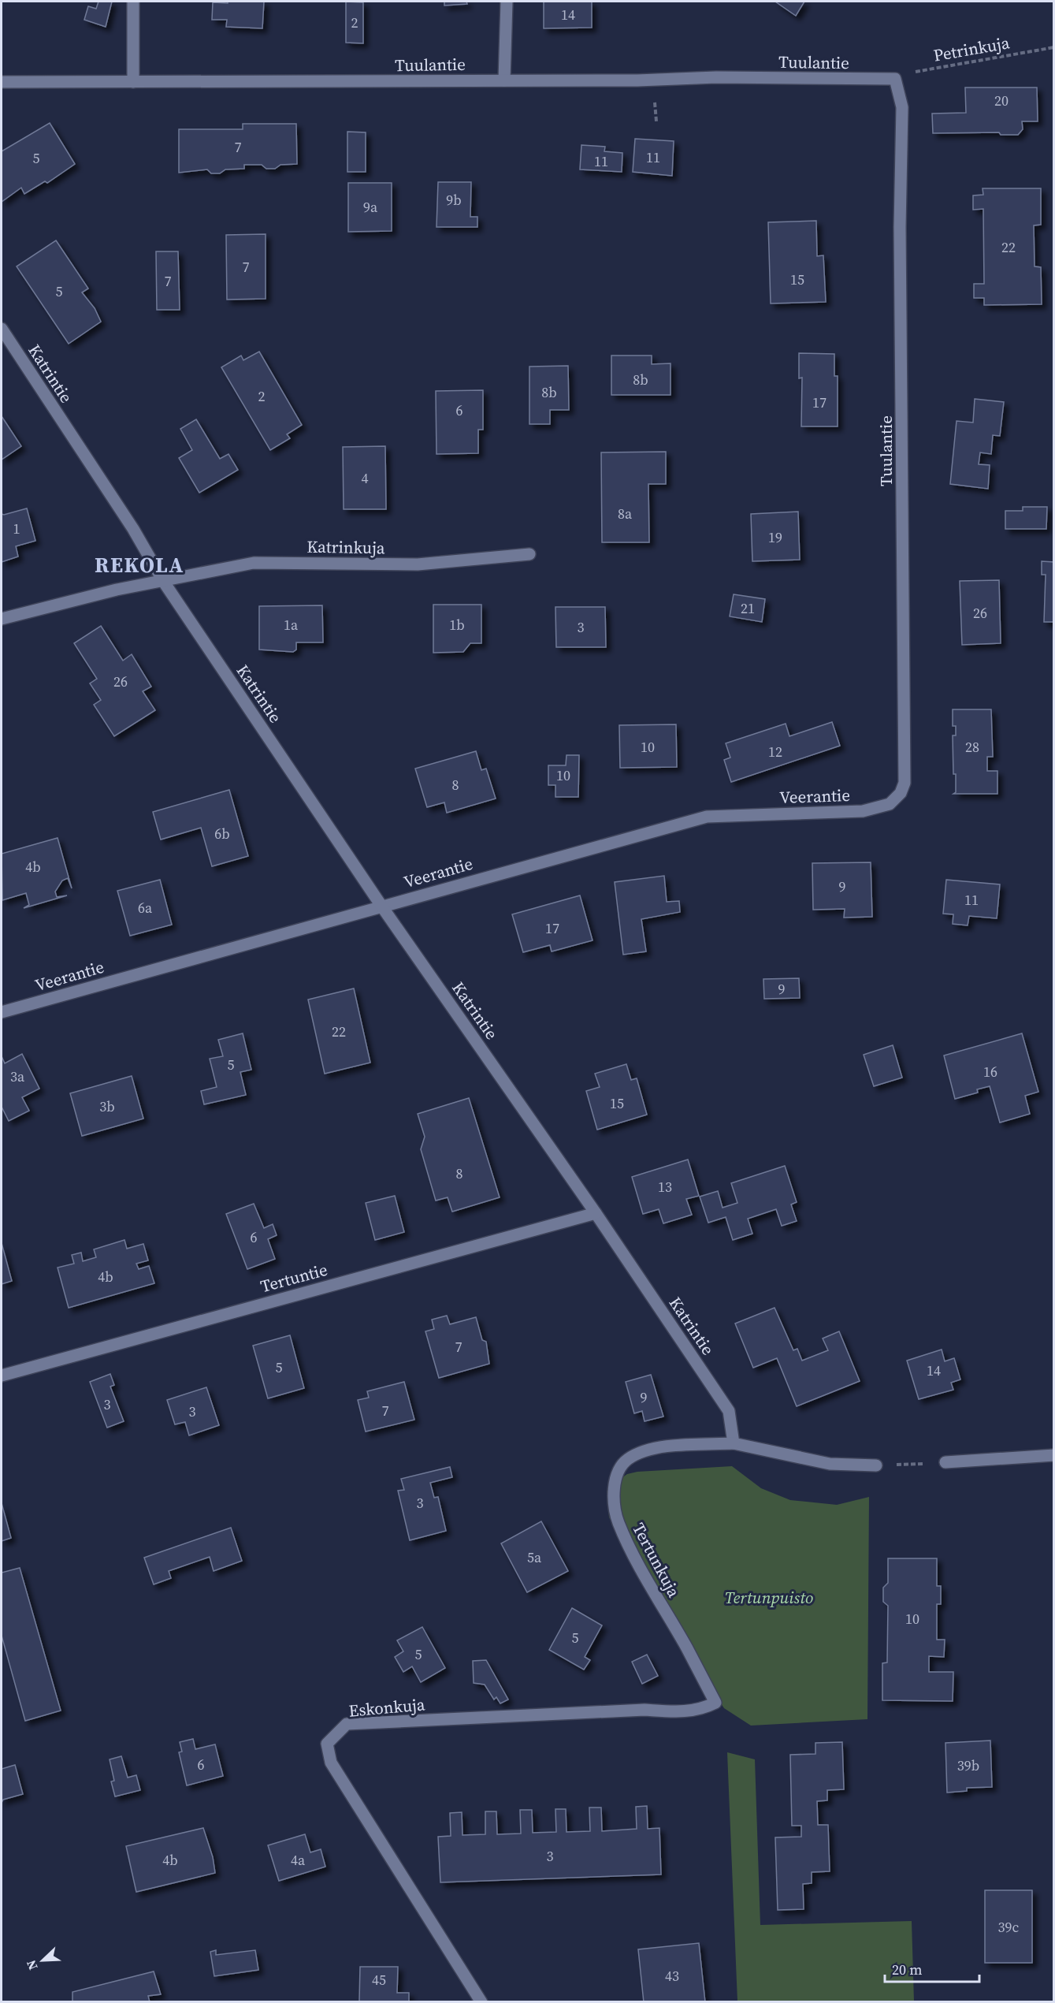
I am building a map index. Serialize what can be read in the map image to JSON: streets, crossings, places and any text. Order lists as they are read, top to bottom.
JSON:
{
  "streets": {
    "street": [
      "Tuulantie",
      "Katrintie",
      "Katrinkuja",
      "Veerantie",
      "Tertuntie",
      "Tertunkuja",
      "Eskonkuja"
    ],
    "path": ["Petrinkuja"]
  },
  "crossings": [
    ["Petrinkuja", "Tuulantie"],
    ["Tuulantie", "Veerantie"],
    ["Katrintie", "Katrinkuja"],
    ["Katrintie", "Veerantie"],
    ["Katrintie", "Tertuntie"],
    ["Katrintie", "Tertunkuja"],
    ["Tertunkuja", "Eskonkuja"]
  ],
  "districts": ["REKOLA"],
  "parks": ["Tertunpuisto"],
  "house_numbers": [
    "14",
    "2",
    "20",
    "7",
    "11",
    "5",
    "11",
    "9b",
    "9a",
    "22",
    "7",
    "15",
    "7",
    "5",
    "8b",
    "8b",
    "2",
    "17",
    "6",
    "4",
    "8a",
    "1",
    "19",
    "21",
    "26",
    "1a",
    "1b",
    "3",
    "26",
    "10",
    "28",
    "12",
    "10",
    "8",
    "6b",
    "4b",
    "9",
    "11",
    "6a",
    "17",
    "9",
    "22",
    "5",
    "16",
    "3a",
    "15",
    "3b",
    "8",
    "13",
    "6",
    "4b",
    "7",
    "5",
    "14",
    "9",
    "3",
    "7",
    "3",
    "3",
    "5a",
    "10",
    "5",
    "5",
    "6",
    "39b",
    "3",
    "4b",
    "4a",
    "39c",
    "43",
    "45"
  ],
  "scale_bar": "20 m",
  "north": "bottom left"
}
